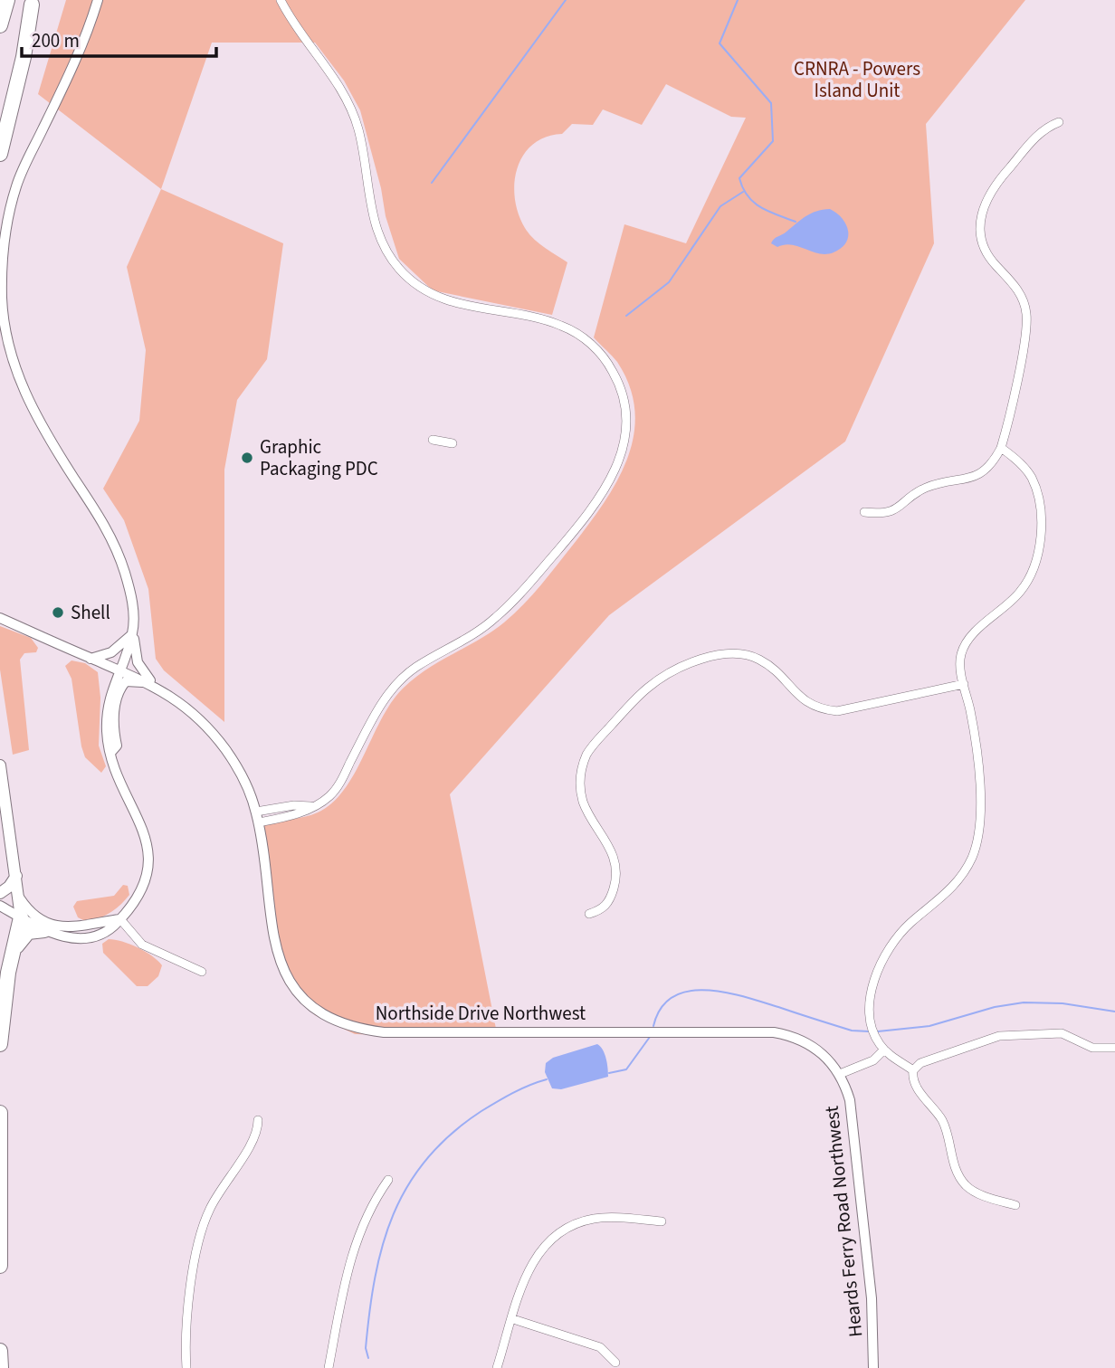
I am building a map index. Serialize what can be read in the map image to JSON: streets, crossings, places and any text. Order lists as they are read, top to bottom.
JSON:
{
  "streets": {
    "street": ["Northside Drive Northwest", "Heards Ferry Road Northwest"]
  },
  "crossings": [
    ["Northside Drive Northwest", "Heards Ferry Road Northwest"]
  ],
  "parks": ["CRNRA - Powers Island Unit"],
  "places": ["Graphic Packaging PDC", "Shell"],
  "scale_bar": "200 m"
}
